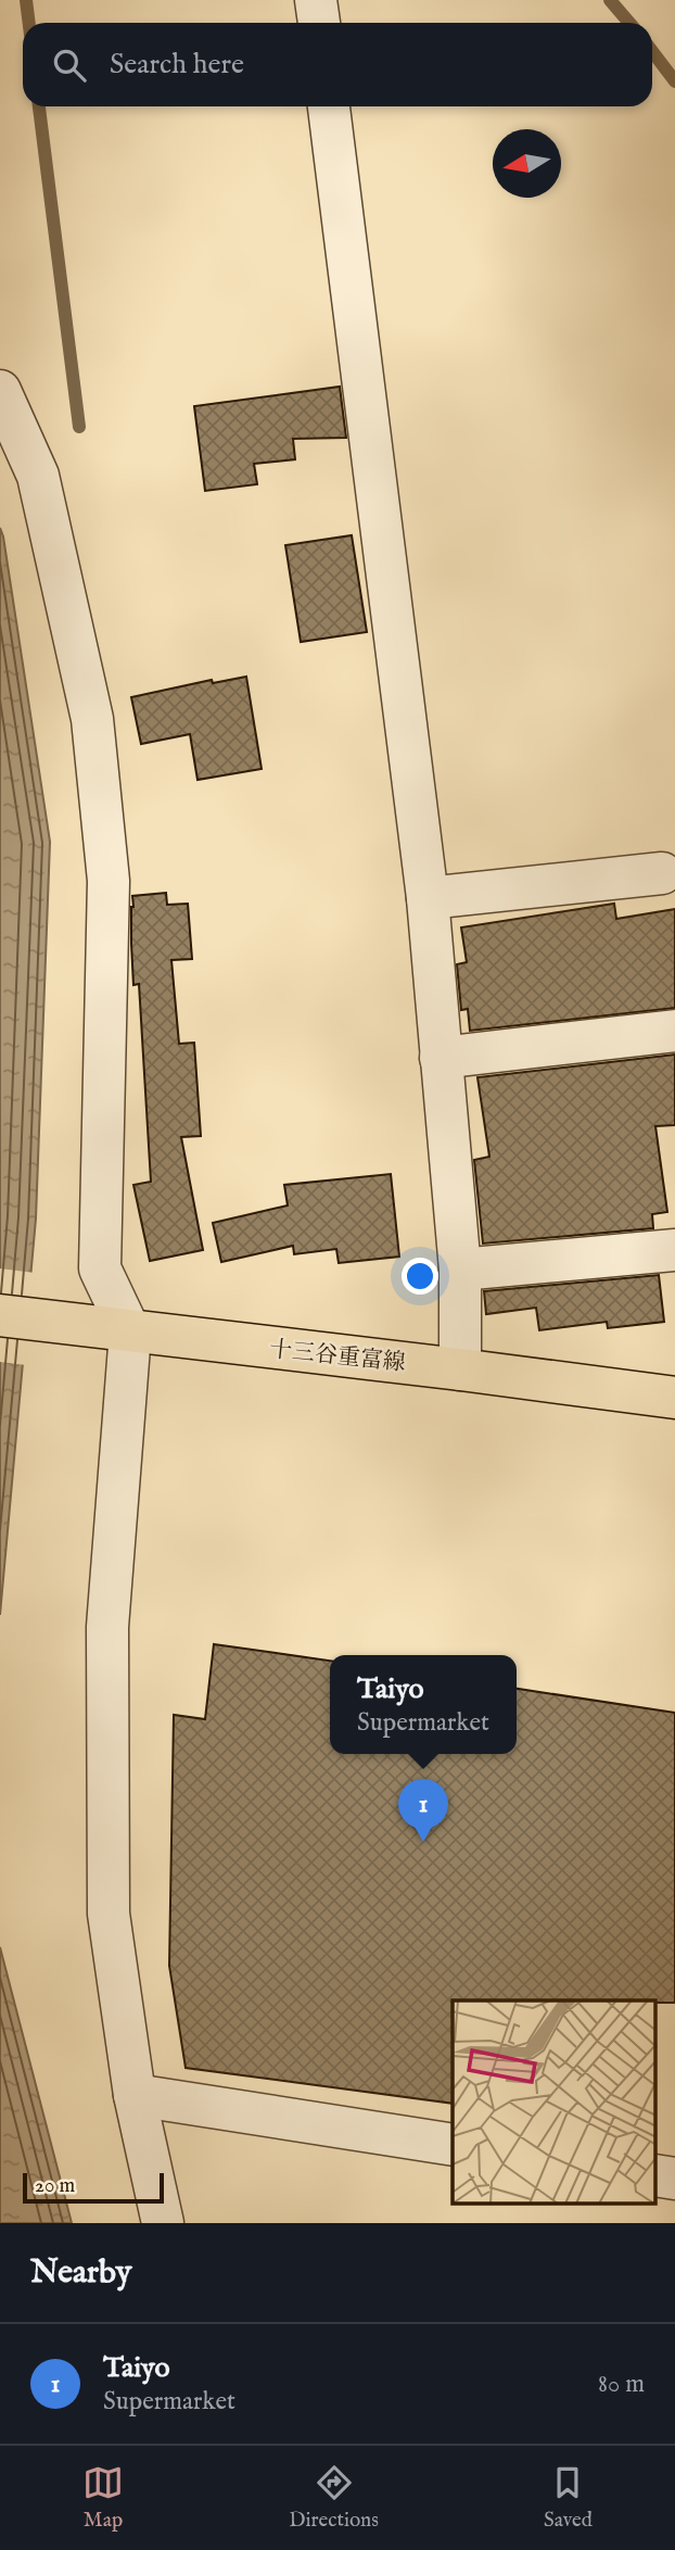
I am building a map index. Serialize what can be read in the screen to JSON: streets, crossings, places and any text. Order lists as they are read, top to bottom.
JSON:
{
  "streets": {
    "main road": ["十三谷重富線"]
  },
  "scale_bar": "20 m",
  "north": "left",
  "page": {
    "search": "Search here",
    "popup": ["Taiyo", "Supermarket"],
    "pins": "1",
    "scale": "20 m",
    "heading": "Nearby",
    "list": [
      {
        "mark": "1",
        "name": "Taiyo",
        "note": "Supermarket",
        "value": "80 m"
      }
    ],
    "nav": ["Map", "Directions", "Saved"]
  }
}
